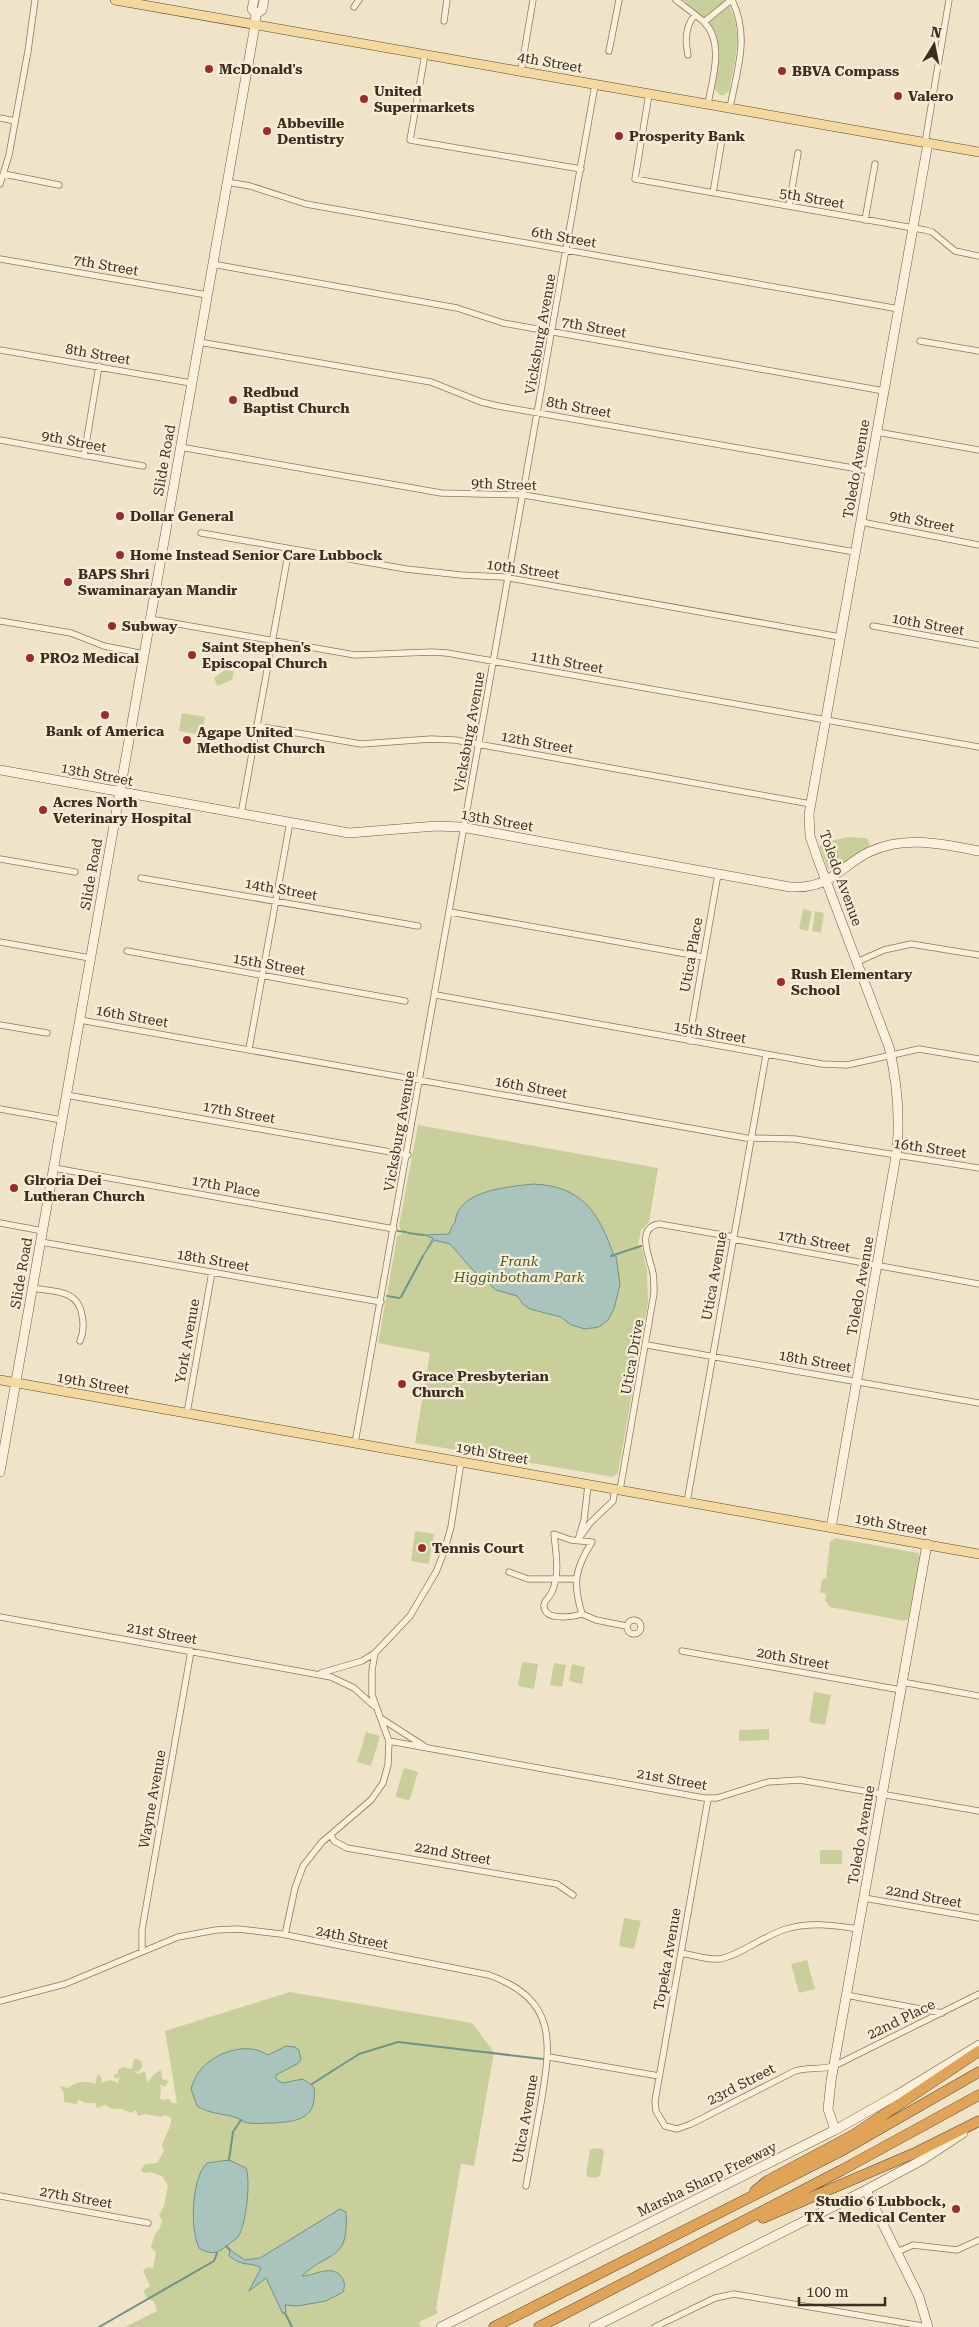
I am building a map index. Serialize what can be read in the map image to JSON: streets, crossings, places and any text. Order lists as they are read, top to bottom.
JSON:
{
  "streets": {
    "main road": ["4th Street", "19th Street"],
    "street": [
      "5th Street",
      "6th Street",
      "7th Street",
      "Vicksburg Avenue",
      "8th Street",
      "9th Street",
      "Slide Road",
      "Toledo Avenue",
      "10th Street",
      "11th Street",
      "12th Street",
      "13th Street",
      "14th Street",
      "Utica Place",
      "15th Street",
      "16th Street",
      "17th Street",
      "17th Place",
      "18th Street",
      "Utica Avenue",
      "York Avenue",
      "Utica Drive",
      "21st Street",
      "20th Street",
      "Wayne Avenue",
      "22nd Street",
      "24th Street",
      "Topeka Avenue",
      "22nd Place",
      "23rd Street",
      "Marsha Sharp Freeway",
      "27th Street"
    ]
  },
  "crossings": [
    ["4th Street", "5th Street"],
    ["4th Street", "Vicksburg Avenue"],
    ["4th Street", "Slide Road"],
    ["4th Street", "Toledo Avenue"],
    ["5th Street", "Toledo Avenue"],
    ["6th Street", "Vicksburg Avenue"],
    ["6th Street", "Slide Road"],
    ["6th Street", "Toledo Avenue"],
    ["7th Street", "Vicksburg Avenue"],
    ["7th Street", "Slide Road"],
    ["7th Street", "Toledo Avenue"],
    ["Vicksburg Avenue", "8th Street"],
    ["Vicksburg Avenue", "9th Street"],
    ["Vicksburg Avenue", "10th Street"],
    ["Vicksburg Avenue", "11th Street"],
    ["Vicksburg Avenue", "12th Street"],
    ["Vicksburg Avenue", "13th Street"],
    ["Vicksburg Avenue", "15th Street"],
    ["Vicksburg Avenue", "16th Street"],
    ["Vicksburg Avenue", "17th Street"],
    ["Vicksburg Avenue", "17th Place"],
    ["Vicksburg Avenue", "18th Street"],
    ["Vicksburg Avenue", "19th Street"],
    ["8th Street", "Slide Road"],
    ["8th Street", "Toledo Avenue"],
    ["9th Street", "Slide Road"],
    ["9th Street", "Toledo Avenue"],
    ["Slide Road", "11th Street"],
    ["Slide Road", "13th Street"],
    ["Slide Road", "16th Street"],
    ["Slide Road", "17th Street"],
    ["Slide Road", "17th Place"],
    ["Slide Road", "18th Street"],
    ["Slide Road", "19th Street"],
    ["Toledo Avenue", "10th Street"],
    ["Toledo Avenue", "11th Street"],
    ["Toledo Avenue", "12th Street"],
    ["Toledo Avenue", "13th Street"],
    ["Toledo Avenue", "15th Street"],
    ["Toledo Avenue", "16th Street"],
    ["Toledo Avenue", "17th Street"],
    ["Toledo Avenue", "18th Street"],
    ["Toledo Avenue", "19th Street"],
    ["Toledo Avenue", "21st Street"],
    ["Toledo Avenue", "20th Street"],
    ["Toledo Avenue", "22nd Street"],
    ["Toledo Avenue", "22nd Place"],
    ["Toledo Avenue", "23rd Street"],
    ["Toledo Avenue", "Marsha Sharp Freeway"],
    ["13th Street", "Utica Place"],
    ["Utica Place", "15th Street"],
    ["15th Street", "Utica Avenue"],
    ["16th Street", "Utica Avenue"],
    ["17th Street", "Utica Avenue"],
    ["17th Street", "Utica Drive"],
    ["18th Street", "Utica Avenue"],
    ["18th Street", "York Avenue"],
    ["18th Street", "Utica Drive"],
    ["Utica Avenue", "19th Street"],
    ["Utica Avenue", "24th Street"],
    ["York Avenue", "19th Street"],
    ["Utica Drive", "19th Street"],
    ["21st Street", "Wayne Avenue"],
    ["21st Street", "Topeka Avenue"],
    ["Wayne Avenue", "24th Street"],
    ["Topeka Avenue", "23rd Street"],
    ["22nd Place", "23rd Street"]
  ],
  "parks": ["Frank Higginbotham Park"],
  "places": [
    "McDonald's",
    "BBVA Compass",
    "Valero",
    "United Supermarkets",
    "Abbeville Dentistry",
    "Prosperity Bank",
    "Redbud Baptist Church",
    "Dollar General",
    "Home Instead Senior Care Lubbock",
    "BAPS Shri Swaminarayan Mandir",
    "Subway",
    "Saint Stephen's Episcopal Church",
    "PRO2 Medical",
    "Bank of America",
    "Agape United Methodist Church",
    "Acres North Veterinary Hospital",
    "Rush Elementary School",
    "Glroria Dei Lutheran Church",
    "Grace Presbyterian Church",
    "Tennis Court",
    "Studio 6 Lubbock, TX - Medical Center"
  ],
  "scale_bar": "100 m",
  "north": "top"
}
